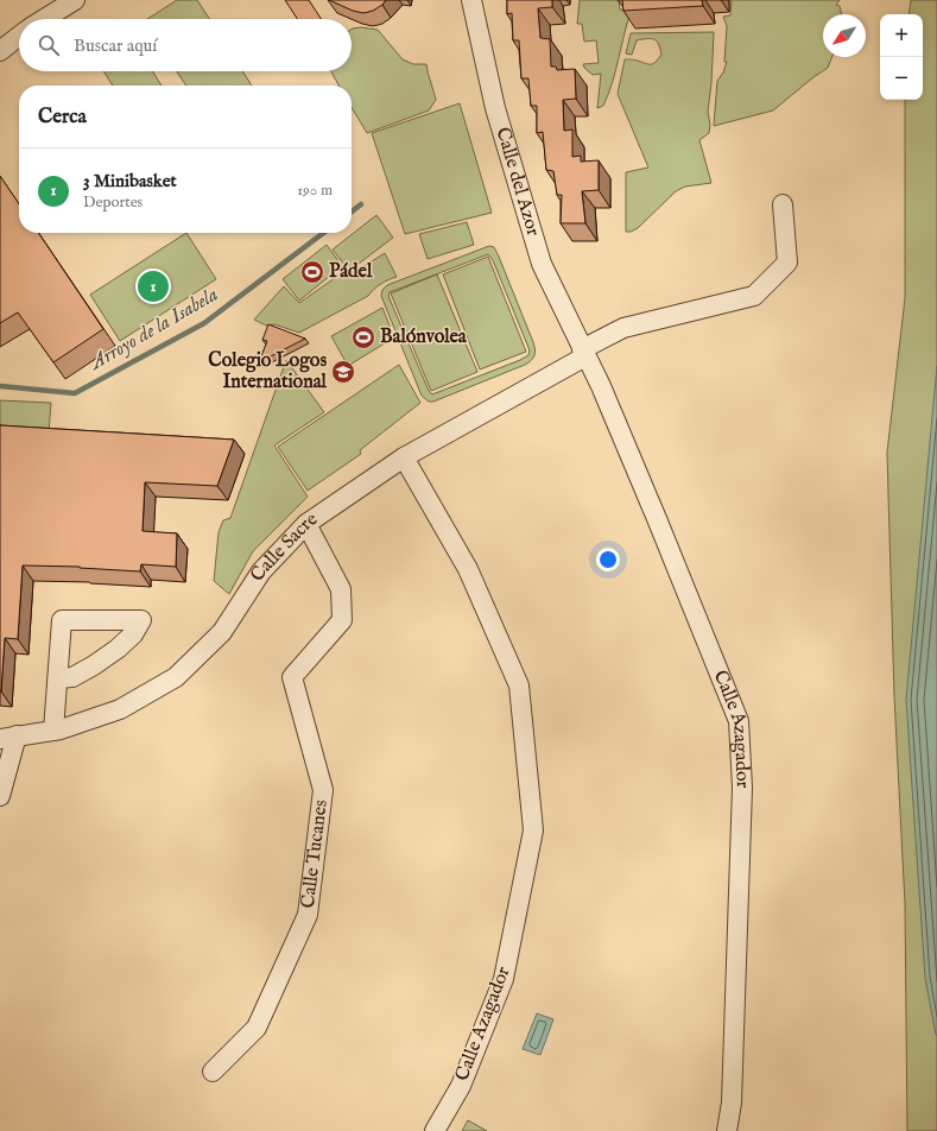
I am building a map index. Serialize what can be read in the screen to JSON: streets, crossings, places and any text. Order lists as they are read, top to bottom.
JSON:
{
  "streets": {
    "street": [
      "Calle del Azor",
      "Calle Sacre",
      "Calle Azagador",
      "Calle Tucanes"
    ]
  },
  "crossings": [
    ["Calle del Azor", "Calle Sacre"],
    ["Calle del Azor", "Calle Azagador"],
    ["Calle Sacre", "Calle Azagador"],
    ["Calle Sacre", "Calle Tucanes"]
  ],
  "water": ["Arroyo de la Isabela"],
  "places": {
    "sports": ["Pádel", "Balónvolea"],
    "school or university": ["Colegio Logos International"]
  },
  "north": "bottom left",
  "page": {
    "map_buttons": ["+", "−"],
    "search": "Buscar aquí",
    "heading": "Cerca",
    "list": [
      {
        "mark": "1",
        "name": "3 Minibasket",
        "note": "Deportes",
        "value": "190 m"
      }
    ],
    "pins": "1"
  }
}
